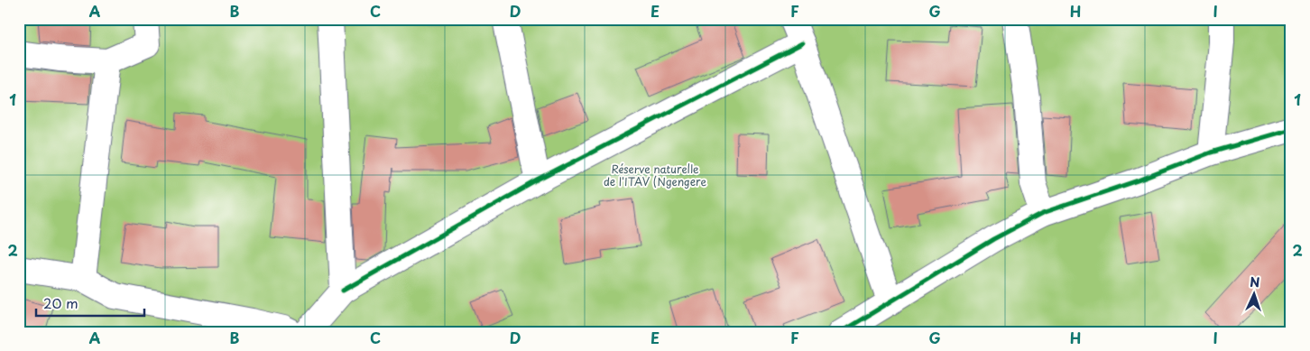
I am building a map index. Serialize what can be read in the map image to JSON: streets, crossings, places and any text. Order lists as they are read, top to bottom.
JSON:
{
  "parks": ["Réserve naturelle de l'ITAV (Ngengere"],
  "scale_bar": "20 m",
  "north": "top",
  "grid": {
    "columns": [
      "A",
      "B",
      "C",
      "D",
      "E",
      "F",
      "G",
      "H",
      "I"
    ],
    "rows": ["1", "2"]
  }
}
